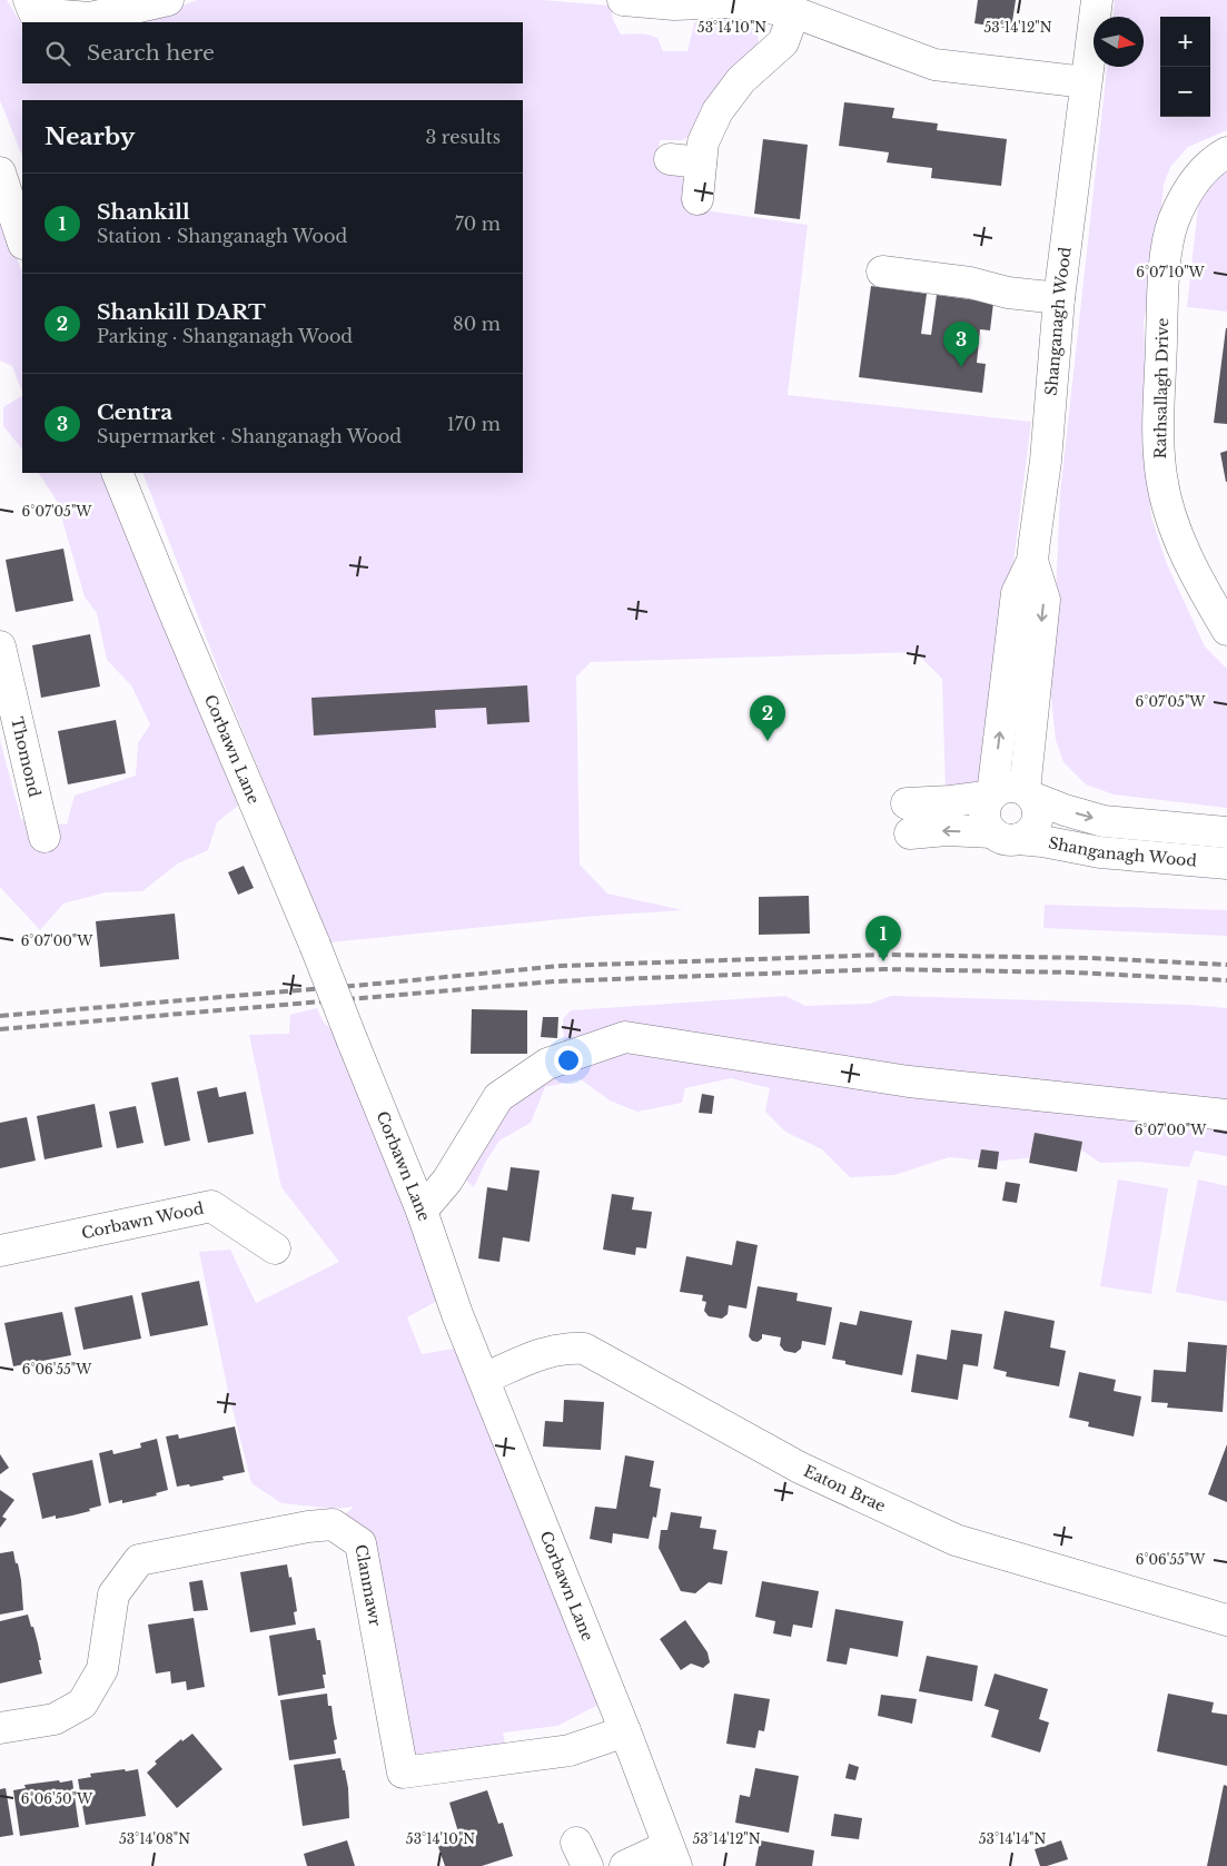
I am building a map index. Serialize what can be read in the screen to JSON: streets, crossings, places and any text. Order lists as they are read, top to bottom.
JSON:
{
  "streets": {
    "street": [
      "Shanganagh Wood",
      "Rathsallagh Drive",
      "Corbawn Lane",
      "Thomond",
      "Corbawn Wood",
      "Eaton Brae",
      "Clanmawr"
    ]
  },
  "crossings": [
    ["Corbawn Lane", "Eaton Brae"],
    ["Corbawn Lane", "Clanmawr"]
  ],
  "north": "right",
  "page": {
    "map_buttons": ["+", "−"],
    "search": "Search here",
    "heading": ["Nearby", "3 results"],
    "list": [
      {
        "mark": "1",
        "name": "Shankill",
        "note": "Station · Shanganagh Wood",
        "value": "70 m"
      },
      {
        "mark": "2",
        "name": "Shankill DART",
        "note": "Parking · Shanganagh Wood",
        "value": "80 m"
      },
      {
        "mark": "3",
        "name": "Centra",
        "note": "Supermarket · Shanganagh Wood",
        "value": "170 m"
      }
    ],
    "pins": ["3", "2", "1"]
  },
  "coordinates": [
    "53°14'10\"N",
    "53°14'12\"N",
    "6°07'10\"W",
    "6°07'05\"W",
    "6°07'00\"W",
    "6°06'55\"W",
    "6°06'50\"W",
    "53°14'08\"N",
    "53°14'14\"N"
  ]
}
